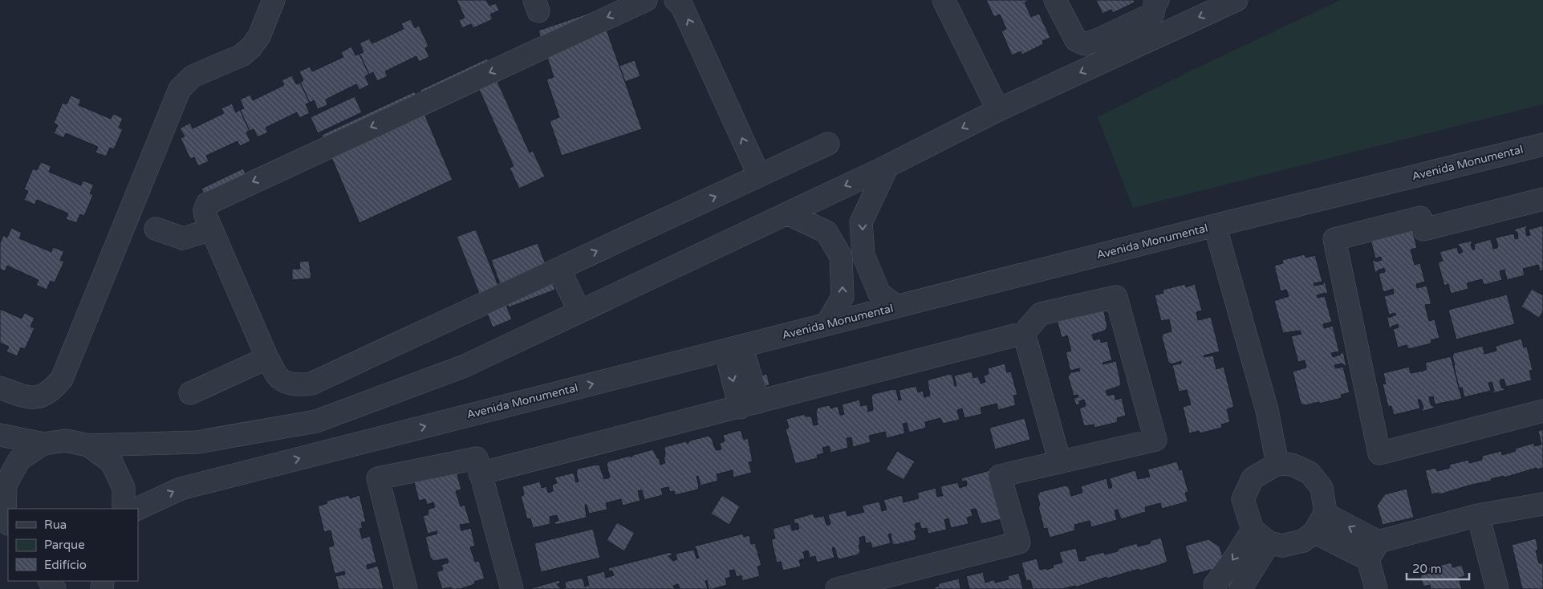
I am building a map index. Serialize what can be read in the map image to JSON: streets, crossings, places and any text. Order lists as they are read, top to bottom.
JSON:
{
  "streets": {
    "street": ["Avenida Monumental"]
  },
  "legend": ["Rua", "Parque", "Edifício"],
  "scale_bar": "20 m"
}
